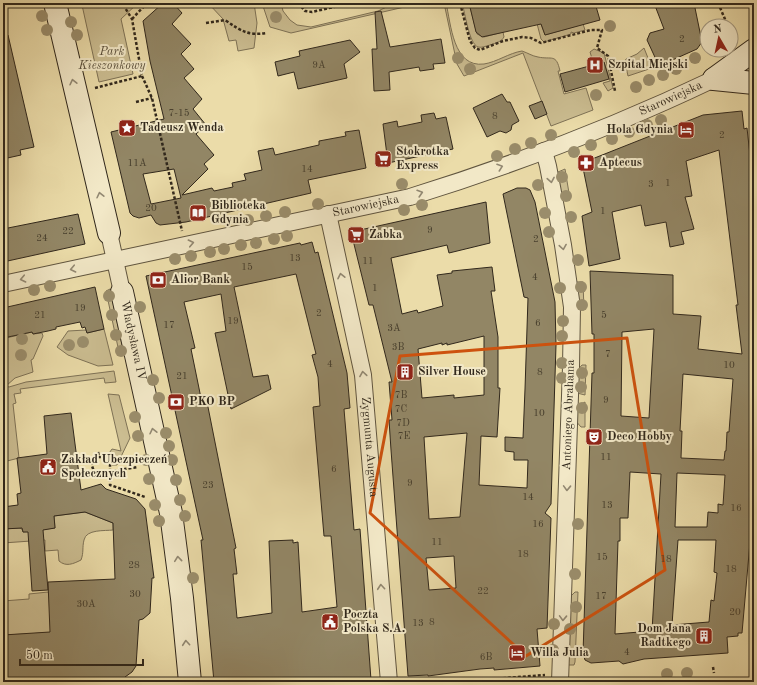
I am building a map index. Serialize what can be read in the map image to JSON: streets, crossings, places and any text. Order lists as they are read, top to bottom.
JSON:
{
  "streets": {
    "street": [
      "Starowiejska",
      "Władysława IV",
      "Antoniego Abrahama",
      "Zygmunta Augusta"
    ]
  },
  "crossings": [
    ["Starowiejska", "Władysława IV"],
    ["Starowiejska", "Antoniego Abrahama"],
    ["Starowiejska", "Zygmunta Augusta"]
  ],
  "one_way": ["Władysława IV", "Antoniego Abrahama", "Zygmunta Augusta"],
  "parks": ["Park Kieszonkowy"],
  "places": {
    "hospital": ["Szpital Miejski"],
    "place": ["Tadeusz Wenda"],
    "hotel": ["Hola Gdynia", "Willa Julia"],
    "supermarket": ["Stokrotka Express", "Żabka"],
    "pharmacy": ["Aptecus"],
    "library": ["Biblioteka Gdynia"],
    "bank": ["Alior Bank", "PKO BP"],
    "building": ["Silver House", "Dom Jana Radtkego"],
    "theatre": ["Deco Hobby"],
    "public building": ["Zakład Ubezpieczeń Społecznych", "Poczta Polska S.A."]
  },
  "house_numbers": [
    "2",
    "9A",
    "7-15",
    "8",
    "2",
    "11A",
    "14",
    "1",
    "3",
    "20",
    "1",
    "9",
    "22",
    "24",
    "2",
    "13",
    "11",
    "15",
    "4",
    "1",
    "19",
    "2",
    "21",
    "5",
    "19",
    "6",
    "17",
    "3A",
    "3B",
    "7",
    "4",
    "10",
    "8",
    "21",
    "7B",
    "9",
    "7C",
    "10",
    "7D",
    "7E",
    "11",
    "6",
    "9",
    "23",
    "14",
    "13",
    "16",
    "16",
    "11",
    "18",
    "15",
    "18",
    "28",
    "18",
    "22",
    "30",
    "17",
    "30A",
    "20",
    "8",
    "13",
    "4",
    "6B"
  ],
  "scale_bar": "50 m",
  "north": "top"
}
